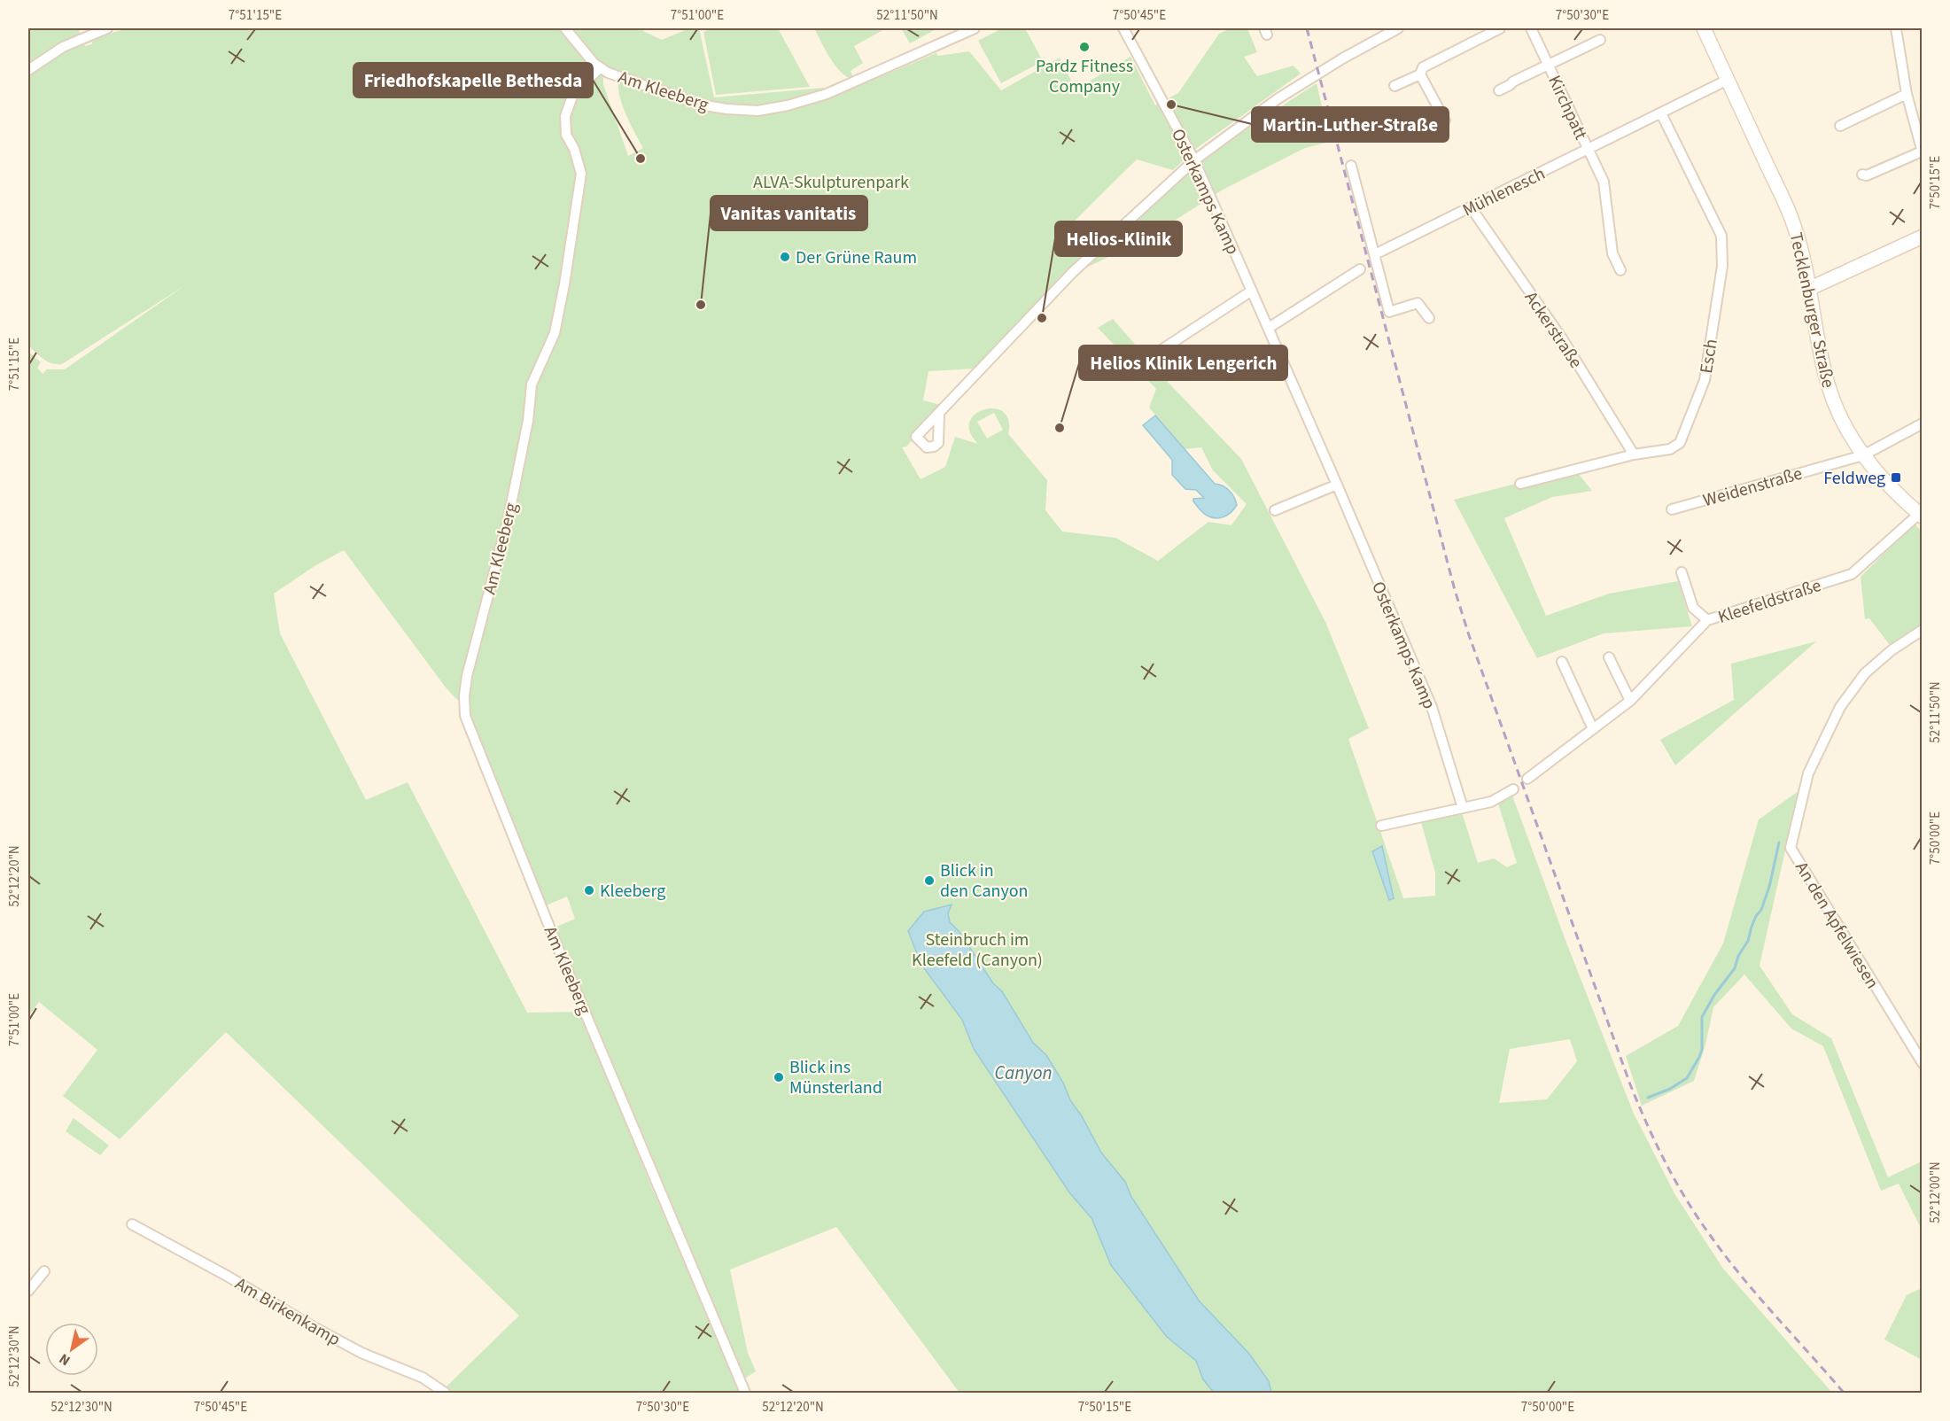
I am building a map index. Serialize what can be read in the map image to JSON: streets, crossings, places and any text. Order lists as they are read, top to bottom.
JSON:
{
  "streets": {
    "street": [
      "Am Kleeberg",
      "Kirchpatt",
      "Osterkamps Kamp",
      "Mühlenesch",
      "Tecklenburger Straße",
      "Ackerstraße",
      "Esch",
      "Weidenstraße",
      "Kleefeldstraße",
      "An den Apfelwiesen",
      "Am Birkenkamp"
    ]
  },
  "crossings": [
    ["Kirchpatt", "Mühlenesch"],
    ["Mühlenesch", "Tecklenburger Straße"],
    ["Mühlenesch", "Ackerstraße"],
    ["Mühlenesch", "Esch"],
    ["Tecklenburger Straße", "Weidenstraße"],
    ["Tecklenburger Straße", "Kleefeldstraße"],
    ["Ackerstraße", "Esch"]
  ],
  "water": ["Canyon"],
  "parks": ["ALVA-Skulpturenpark", "Steinbruch im Kleefeld (Canyon)"],
  "places": {
    "other": [
      "Pardz Fitness Company",
      "Martin-Luther-Straße",
      "Friedhofskapelle Bethesda",
      "Der Grüne Raum",
      "Vanitas vanitatis",
      "Helios-Klinik",
      "Helios Klinik Lengerich",
      "Blick in den Canyon",
      "Kleeberg",
      "Blick ins Münsterland"
    ],
    "transit": ["Feldweg"]
  },
  "north": "bottom left",
  "coordinates": [
    "7°51'15\"E",
    "7°51'00\"E",
    "52°11'50\"N",
    "7°50'45\"E",
    "7°50'30\"E",
    "7°50'15\"E",
    "7°50'00\"E",
    "52°12'20\"N",
    "52°12'00\"N",
    "52°12'30\"N"
  ]
}
